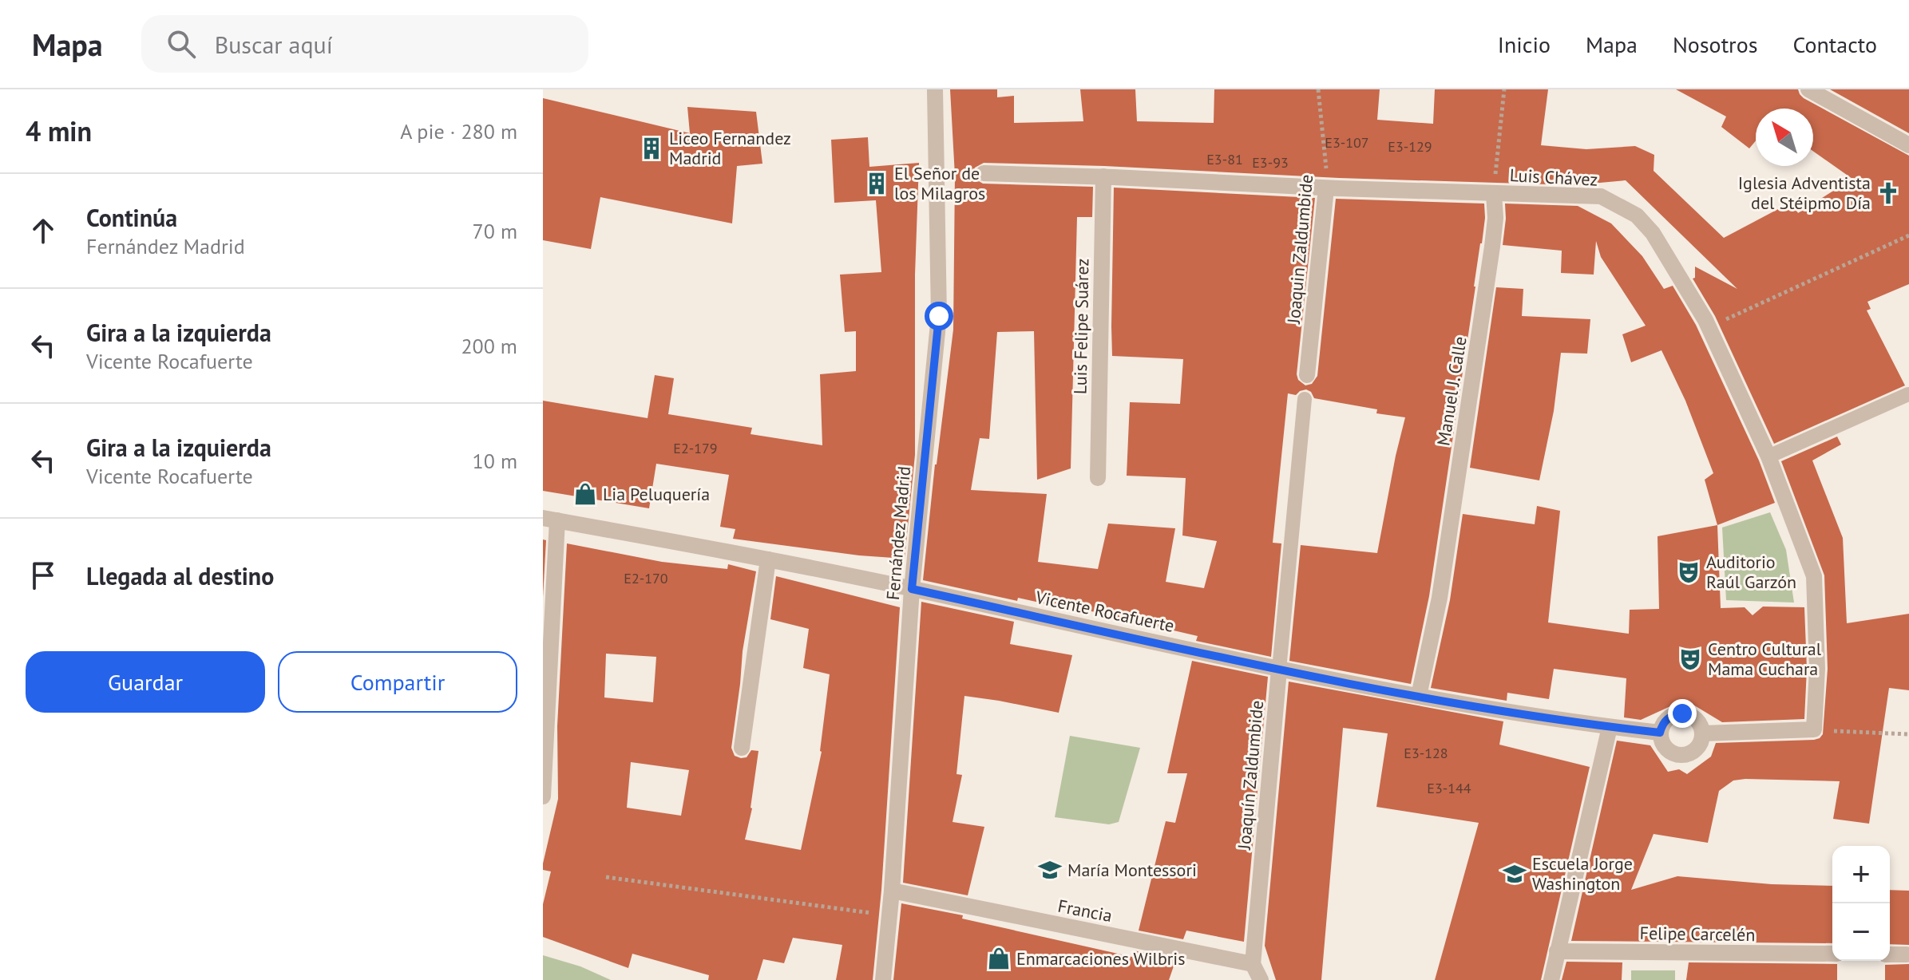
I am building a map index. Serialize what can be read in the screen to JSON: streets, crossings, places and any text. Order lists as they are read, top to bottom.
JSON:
{
  "streets": {
    "street": [
      "Luis Chávez",
      "Joaquin Zaldumbide",
      "Luis Felipe Suárez",
      "Manuel J. Calle",
      "Fernández Madrid",
      "Vicente Rocafuerte",
      "Joaquín Zaldumbide",
      "Francia",
      "Felipe Carcelén"
    ]
  },
  "crossings": [
    ["Luis Chávez", "Joaquin Zaldumbide"],
    ["Luis Chávez", "Luis Felipe Suárez"],
    ["Luis Chávez", "Manuel J. Calle"],
    ["Manuel J. Calle", "Vicente Rocafuerte"],
    ["Fernández Madrid", "Vicente Rocafuerte"],
    ["Fernández Madrid", "Francia"],
    ["Vicente Rocafuerte", "Joaquín Zaldumbide"],
    ["Joaquín Zaldumbide", "Francia"]
  ],
  "places": {
    "building": ["Liceo Fernandez Madrid", "El Señor de los Milagros"],
    "church": ["Iglesia Adventista del Stéipmo Día"],
    "shop": ["Lia Peluquería", "Enmarcaciones Wilbris"],
    "theatre": ["Auditorio Raúl Garzón", "Centro Cultural Mama Cuchara"],
    "school or university": ["María Montessori", "Escuela Jorge Washington"]
  },
  "house_numbers": [
    "E3-107",
    "E3-129",
    "E3-81",
    "E3-93",
    "E2-179",
    "E2-170",
    "E3-128",
    "E3-144"
  ],
  "north": "top left",
  "page": {
    "header": "Mapa",
    "search": "Buscar aquí",
    "nav": [
      "Inicio",
      "Mapa",
      "Nosotros",
      "Contacto"
    ],
    "heading": ["4 min", "A pie · 280 m"],
    "list": [
      ["Continúa", "Fernández Madrid", "70 m"],
      ["Gira a la izquierda", "Vicente Rocafuerte", "200 m"],
      ["Gira a la izquierda", "Vicente Rocafuerte", "10 m"],
      "Llegada al destino"
    ],
    "buttons": ["Guardar", "Compartir"],
    "map_buttons": ["+", "−"]
  }
}
